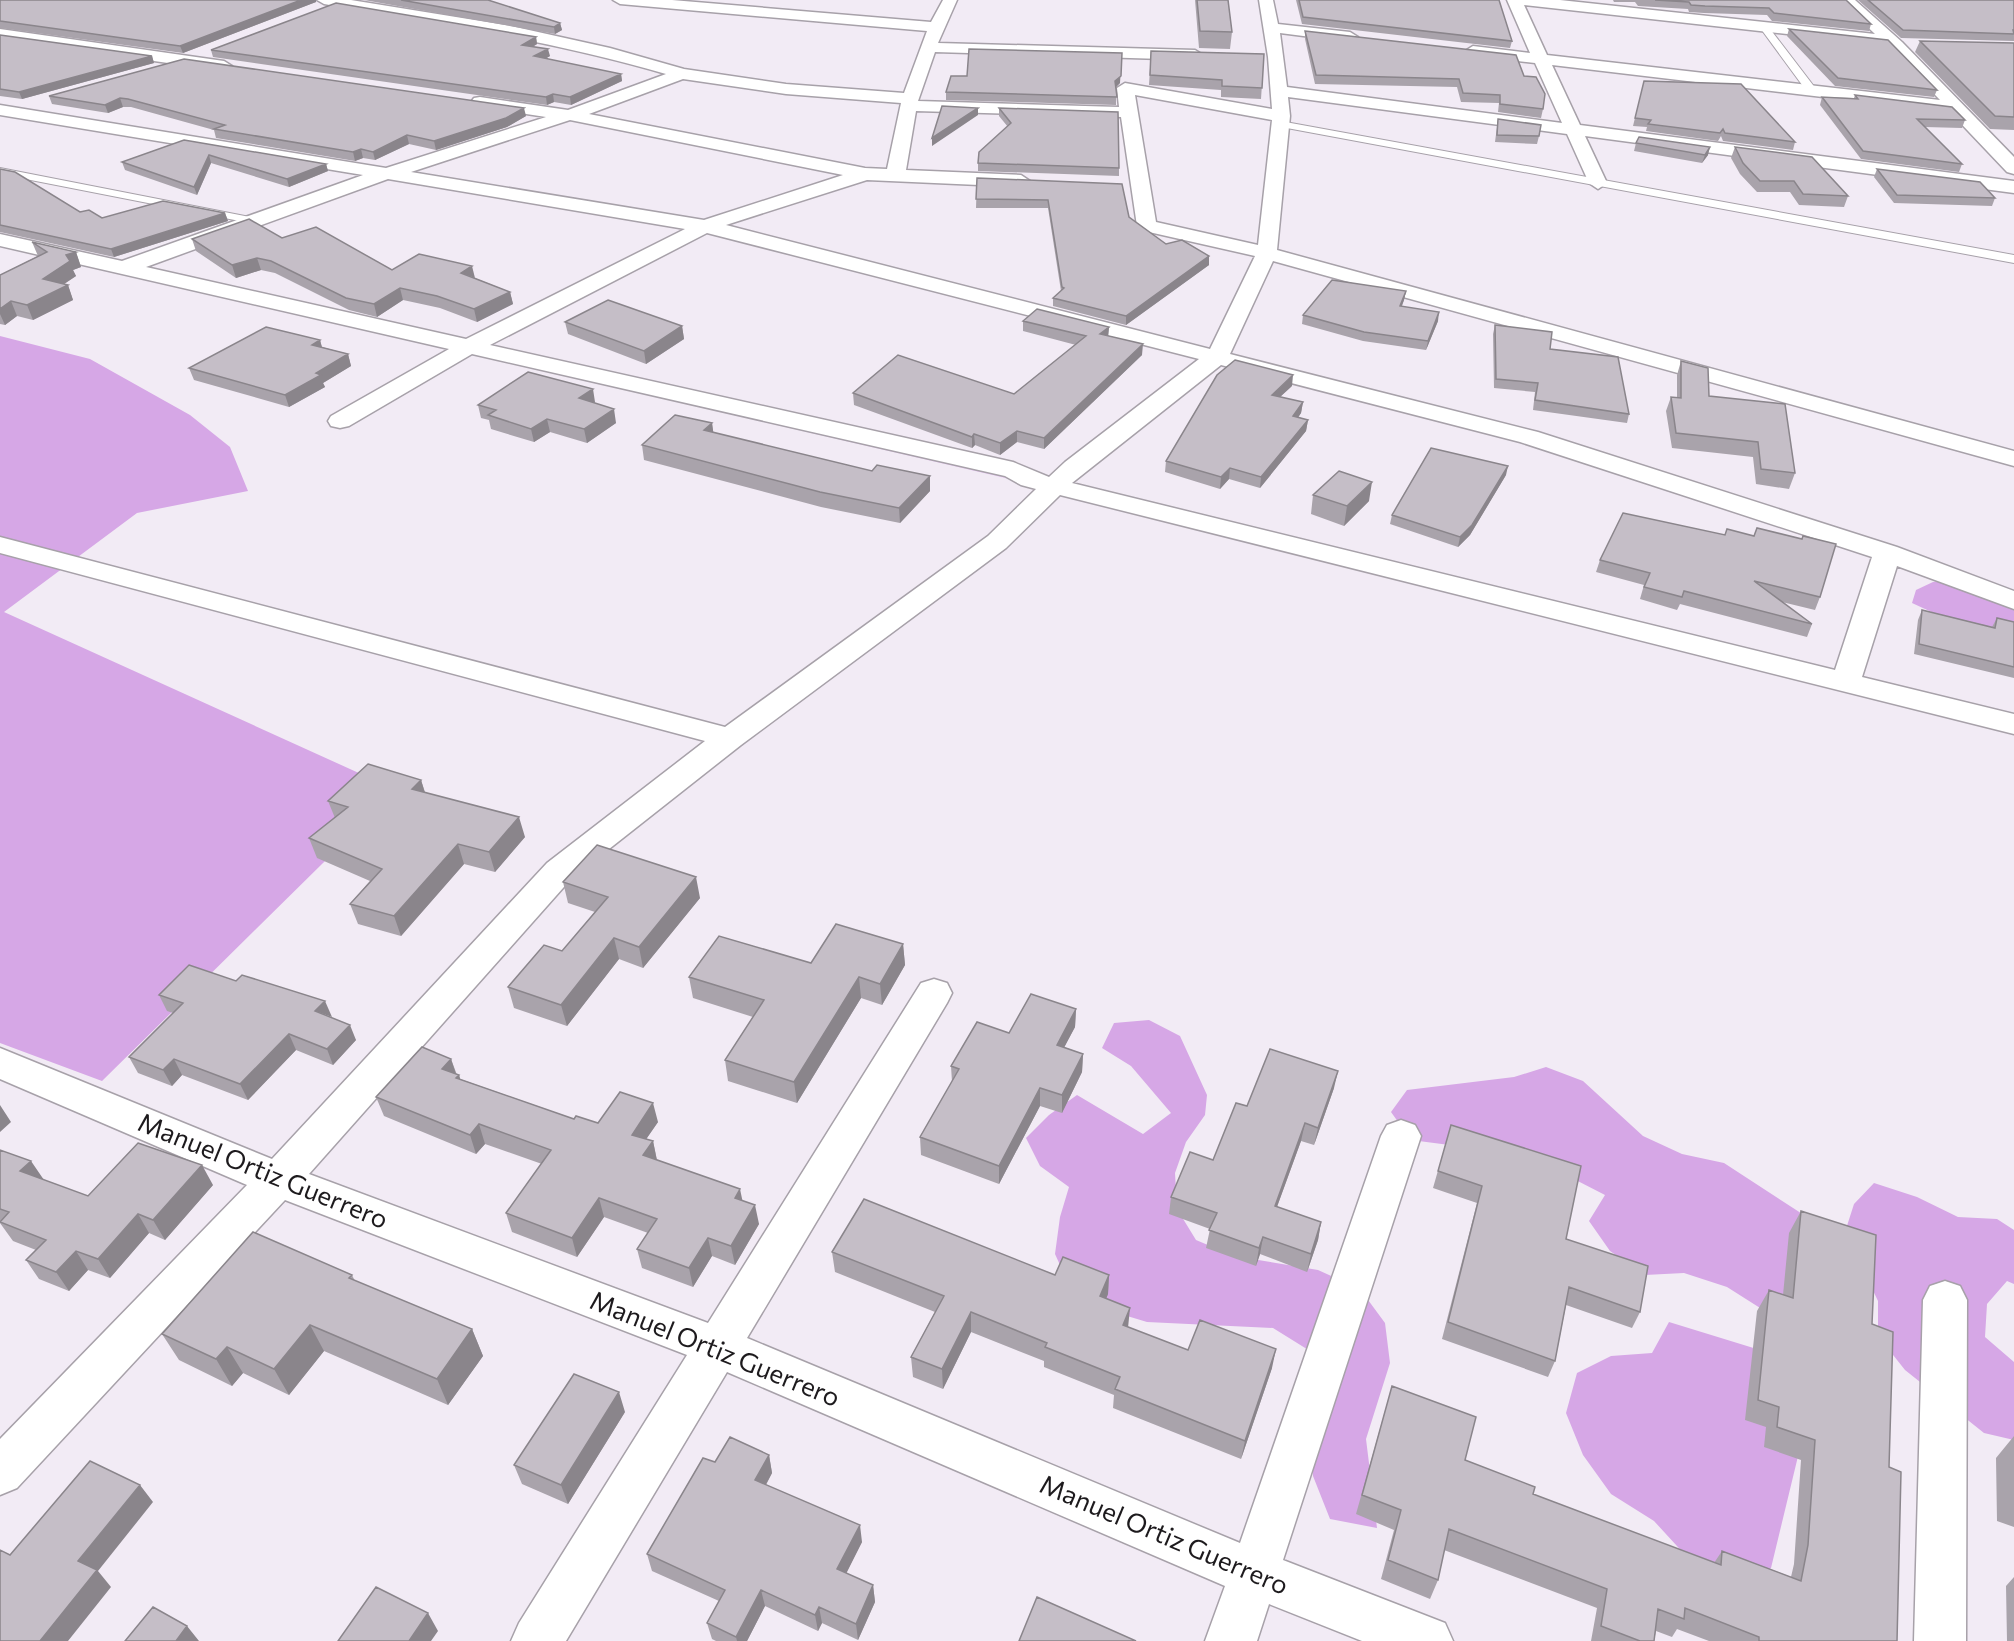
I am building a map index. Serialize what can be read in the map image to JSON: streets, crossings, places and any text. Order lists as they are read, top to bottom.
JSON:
{
  "streets": {
    "street": ["Manuel Ortiz Guerrero"]
  }
}
